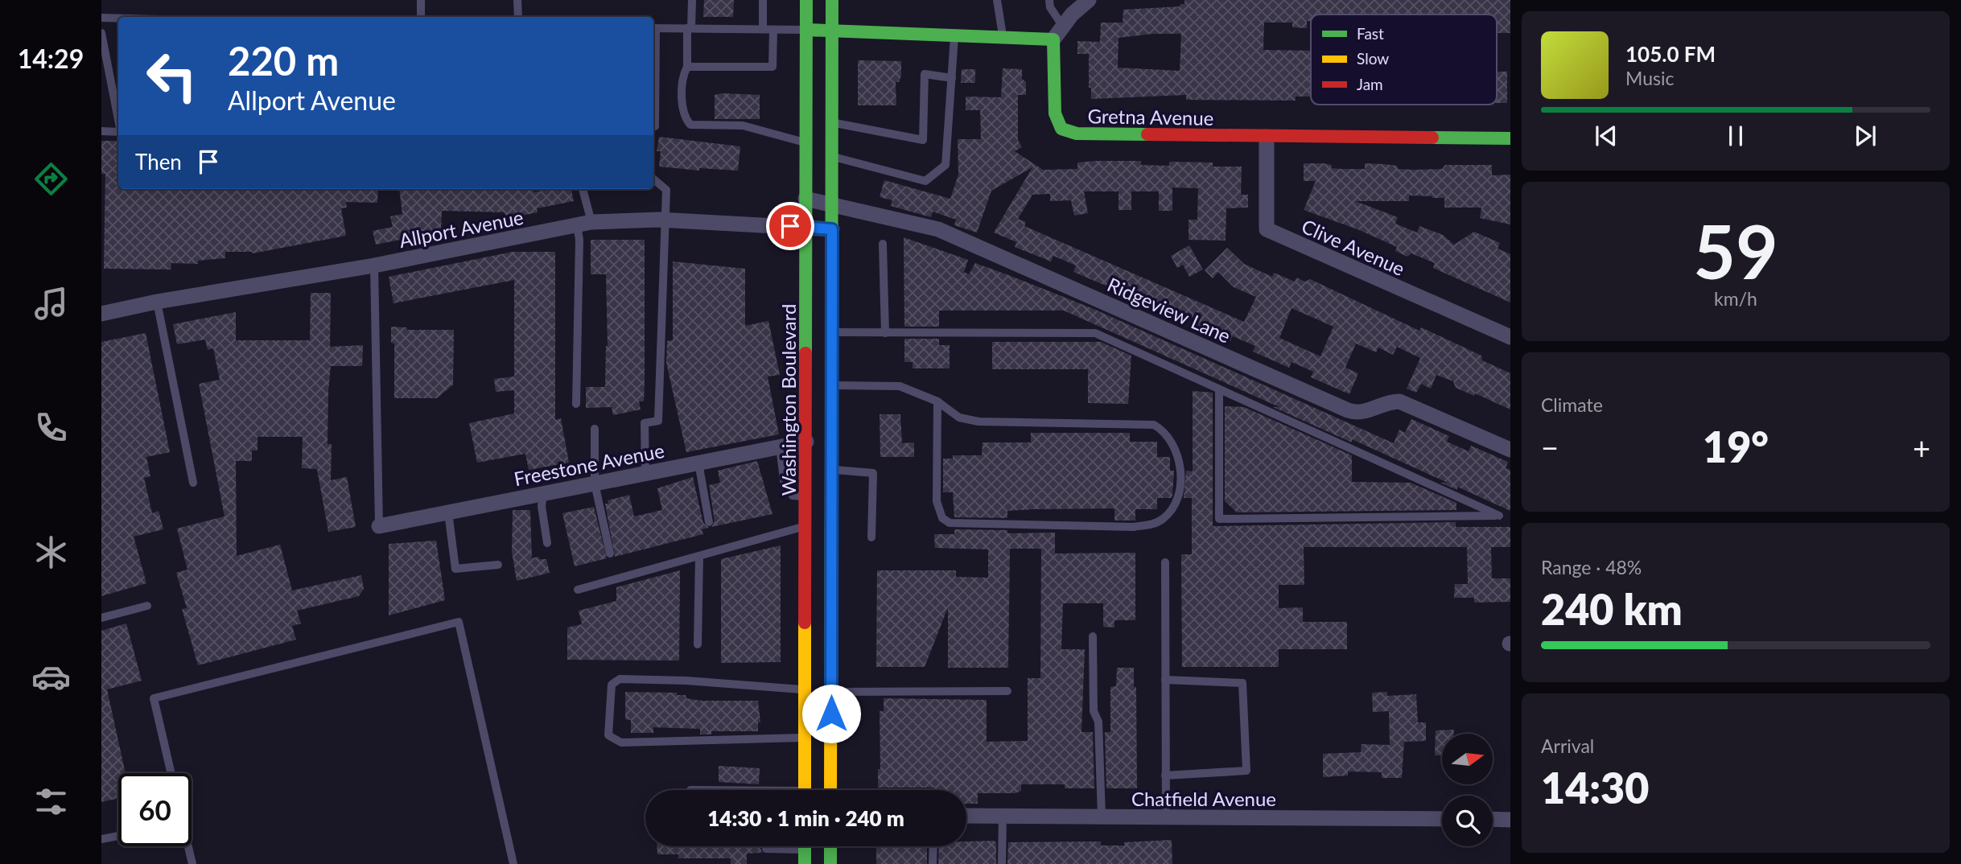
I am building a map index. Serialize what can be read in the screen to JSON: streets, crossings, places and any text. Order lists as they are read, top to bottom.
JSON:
{
  "streets": {
    "main road": ["Gretna Avenue", "Washington Boulevard"],
    "street": [
      "Allport Avenue",
      "Clive Avenue",
      "Ridgeview Lane",
      "Freestone Avenue",
      "Chatfield Avenue"
    ]
  },
  "crossings": [
    ["Gretna Avenue", "Clive Avenue"],
    ["Allport Avenue", "Washington Boulevard"],
    ["Ridgeview Lane", "Washington Boulevard"],
    ["Washington Boulevard", "Freestone Avenue"]
  ],
  "legend": ["Fast", "Slow", "Jam"],
  "north": "right",
  "page": {
    "tabs": "14:29",
    "turn": ["220 m", "Allport Avenue"],
    "song": ["105.0 FM", "Music"],
    "then": "Then",
    "tile": [
      ["59", "km/h"],
      "Climate",
      ["Range · 48%", "240 km"],
      ["Arrival", "14:30"]
    ],
    "heat": ["−", "19°", "+"],
    "limit": "60",
    "trip": "14:30 · 1 min · 240 m"
  }
}
